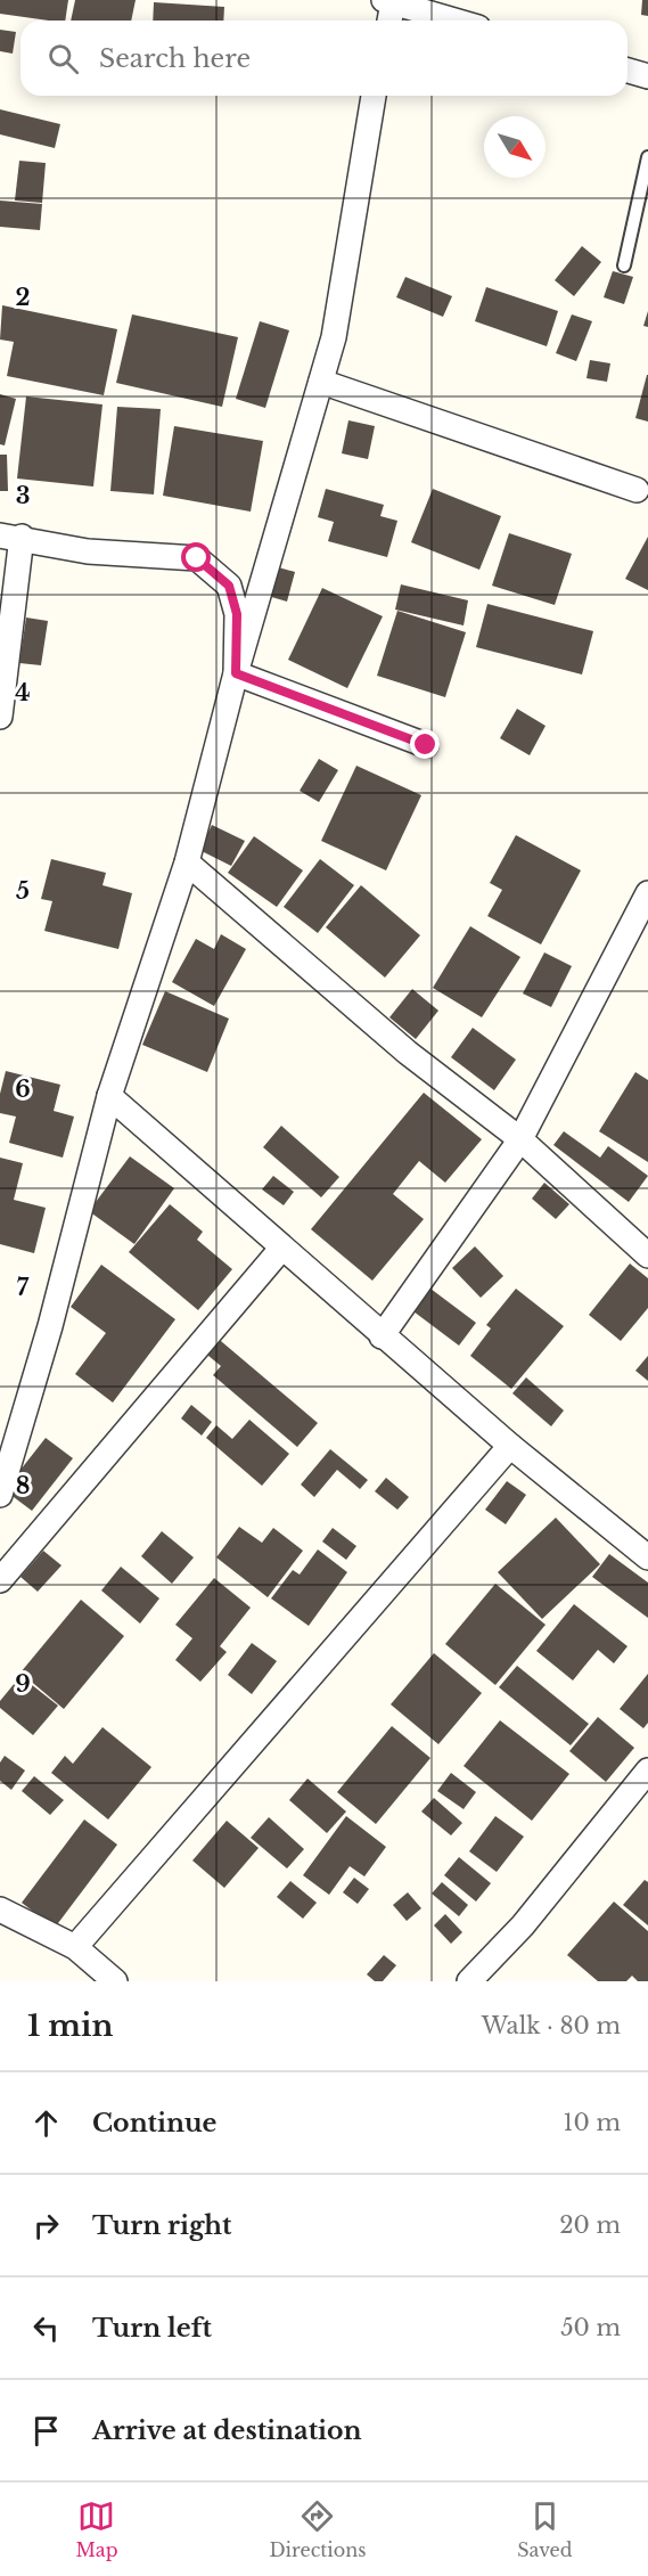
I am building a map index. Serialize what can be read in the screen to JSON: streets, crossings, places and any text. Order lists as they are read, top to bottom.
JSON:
{
  "north": "bottom right",
  "page": {
    "search": "Search here",
    "heading": ["1 min", "Walk · 80 m"],
    "list": [
      ["Continue", "10 m"],
      ["Turn right", "20 m"],
      ["Turn left", "50 m"],
      "Arrive at destination"
    ],
    "nav": ["Map", "Directions", "Saved"]
  },
  "grid": {
    "rows": [
      "2",
      "3",
      "4",
      "5",
      "6",
      "7",
      "8",
      "9"
    ]
  }
}
